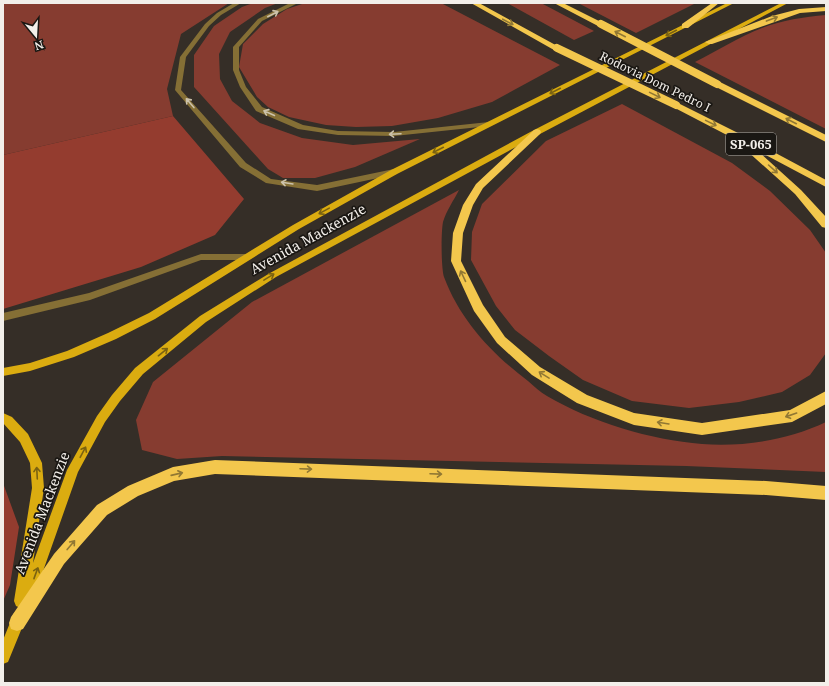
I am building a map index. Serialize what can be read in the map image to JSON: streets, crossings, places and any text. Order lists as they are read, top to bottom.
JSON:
{
  "streets": {
    "highway": ["Rodovia Dom Pedro I", "SP-065"],
    "main road": ["Avenida Mackenzie"]
  },
  "north": "bottom"
}
